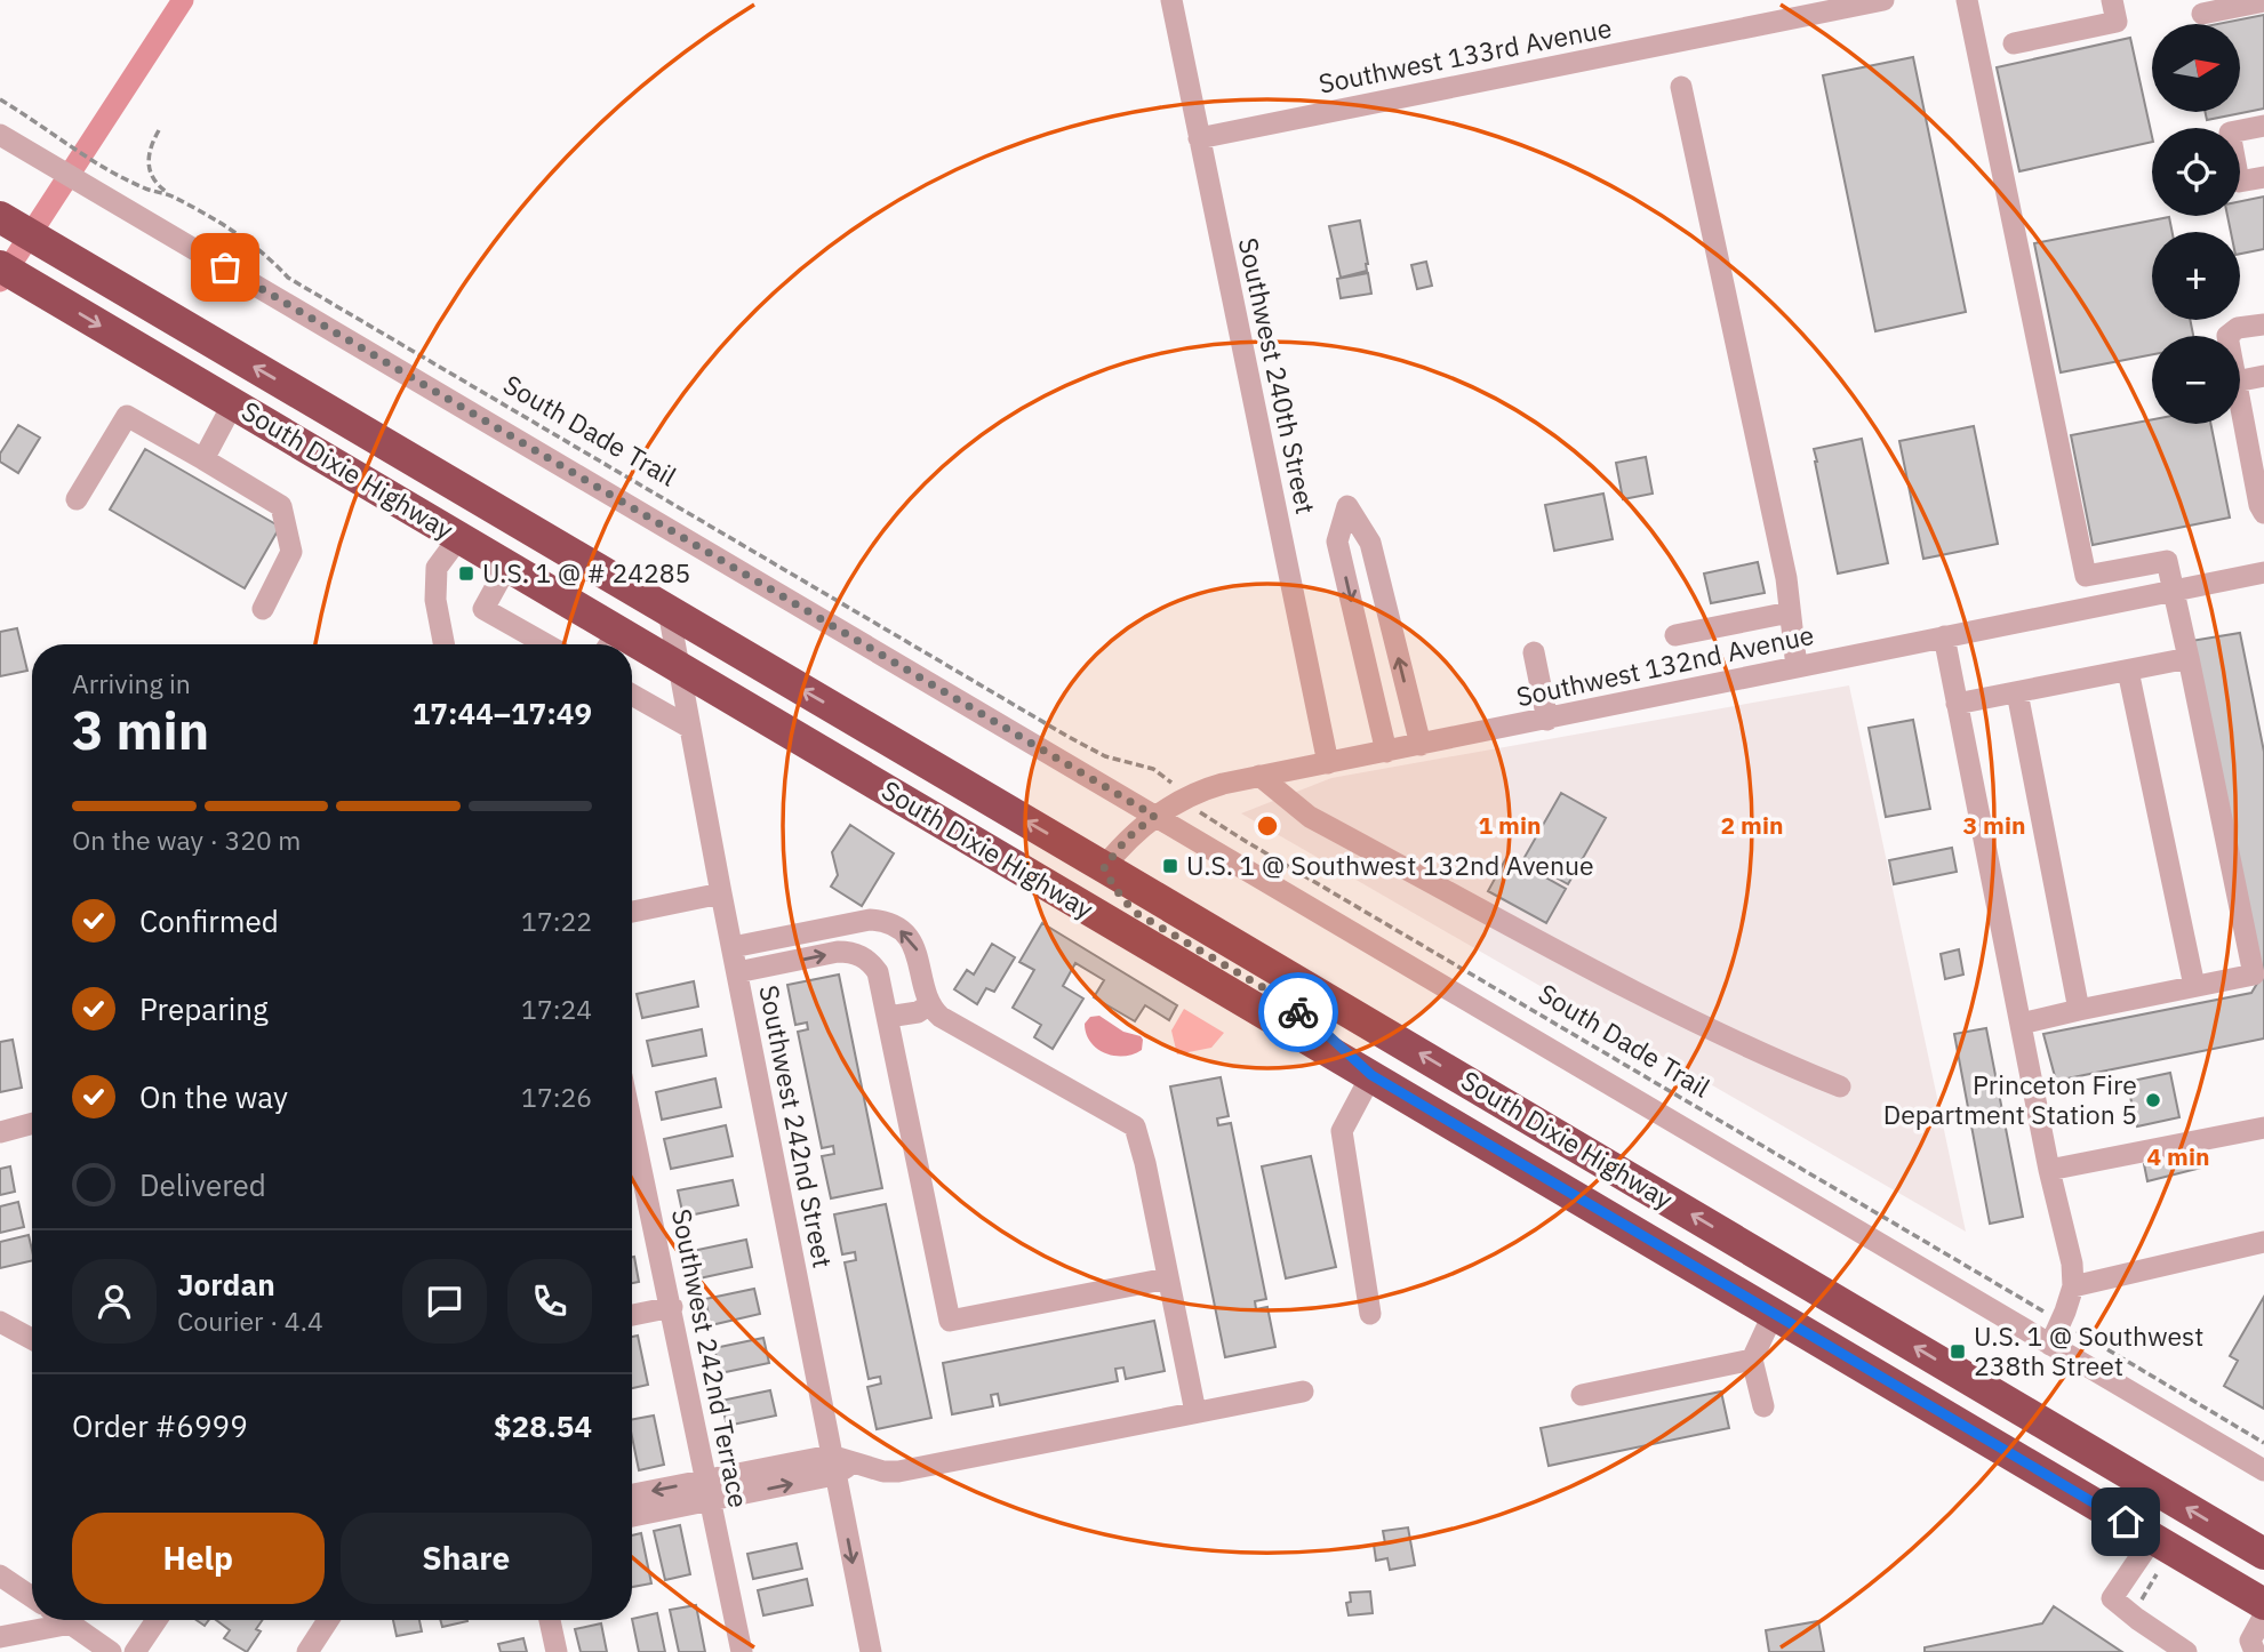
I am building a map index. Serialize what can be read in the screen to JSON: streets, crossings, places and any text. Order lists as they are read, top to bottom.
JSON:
{
  "streets": {
    "highway": ["South Dixie Highway"],
    "street": [
      "Southwest 133rd Avenue",
      "Southwest 240th Street",
      "Southwest 132nd Avenue",
      "Southwest 242nd Street",
      "Southwest 242nd Terrace"
    ],
    "path": ["South Dade Trail"]
  },
  "crossings": [
    ["Southwest 133rd Avenue", "Southwest 240th Street"],
    ["Southwest 240th Street", "Southwest 132nd Avenue"],
    ["South Dixie Highway", "Southwest 132nd Avenue"],
    ["South Dixie Highway", "Southwest 242nd Street"]
  ],
  "places": {
    "transit": ["U.S. 1 @ # 24285", "U.S. 1 @ Southwest 132nd Avenue", "U.S. 1 @ Southwest 238th Street"],
    "other": ["Princeton Fire Department Station 5"]
  },
  "north": "right",
  "page": {
    "map_buttons": ["+", "−"],
    "heading": ["3 min", "Arriving in", "17:44–17:49"],
    "panel": [
      "Jordan",
      "Courier · 4.4",
      "Order #6999",
      "$28.54"
    ],
    "bar": "On the way · 320 m",
    "list": [
      ["Confirmed", "17:22"],
      ["Preparing", "17:24"],
      ["On the way", "17:26"],
      "Delivered"
    ],
    "buttons": ["Help", "Share"]
  },
  "rings": [
    "1 min",
    "2 min",
    "3 min",
    "4 min"
  ]
}
